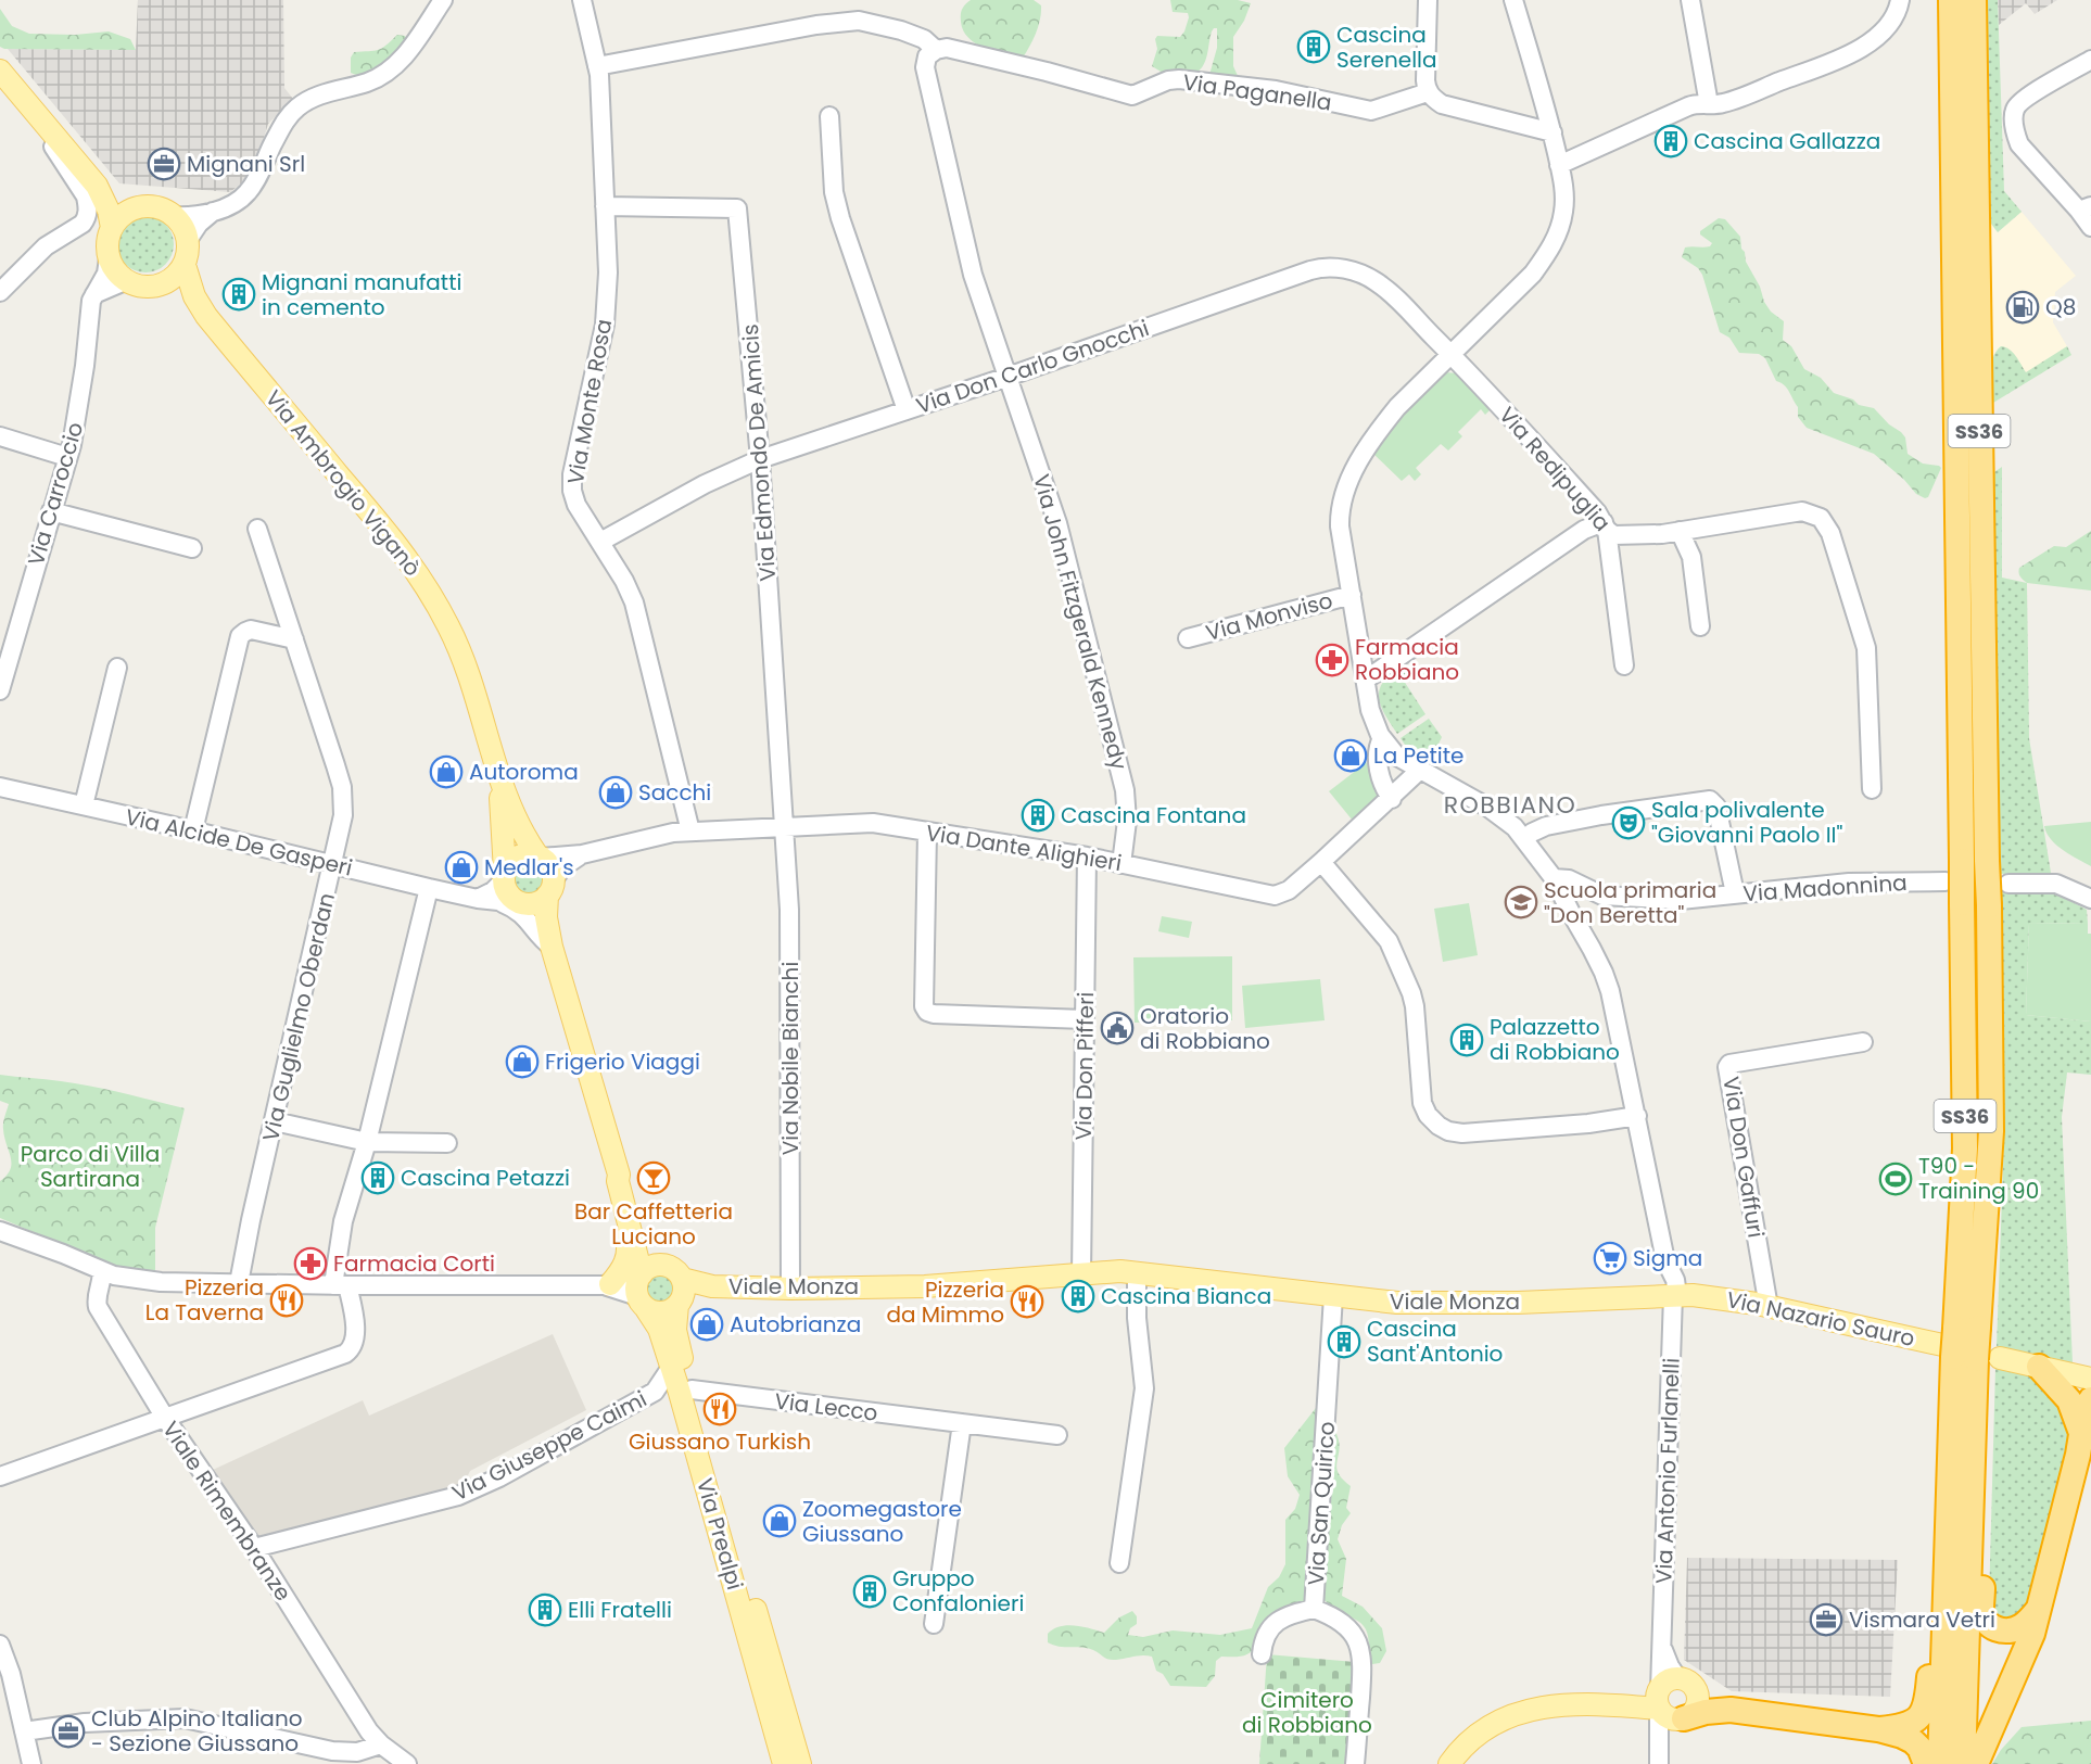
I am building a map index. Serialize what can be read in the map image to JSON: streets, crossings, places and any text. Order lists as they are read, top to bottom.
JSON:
{
  "streets": {
    "highway": ["SS36"],
    "main road": [
      "Via Ambrogio Viganò",
      "Viale Monza",
      "Via Nazario Sauro",
      "Via Prealpi"
    ],
    "street": [
      "Via Paganella",
      "Via Don Carlo Gnocchi",
      "Via Monte Rosa",
      "Via Edmondo De Amicis",
      "Via Redipuglia",
      "Via Carroccio",
      "Via Monviso",
      "Via John Fitzgerald Kennedy",
      "Via Alcide De Gasperi",
      "Via Dante Alighieri",
      "Via Madonnina",
      "Via Guglielmo Oberdan",
      "Via Nobile Bianchi",
      "Via Don Pifferi",
      "Via Don Gaffuri",
      "Via Lecco",
      "Via Giuseppe Caimi",
      "Via Antonio Furlanelli",
      "Via San Quirico",
      "Viale Rimembranze"
    ]
  },
  "crossings": [
    ["Via Paganella", "Via John Fitzgerald Kennedy"],
    ["Via Don Carlo Gnocchi", "Via Monte Rosa"],
    ["Via Don Carlo Gnocchi", "Via Edmondo De Amicis"],
    ["Via Don Carlo Gnocchi", "Via Redipuglia"],
    ["Via Don Carlo Gnocchi", "Via John Fitzgerald Kennedy"],
    ["Via Monte Rosa", "Via Edmondo De Amicis"],
    ["Via Monte Rosa", "Via Dante Alighieri"],
    ["SS36", "Via Nazario Sauro"],
    ["Via Edmondo De Amicis", "Via Dante Alighieri"],
    ["Via Edmondo De Amicis", "Via Nobile Bianchi"],
    ["Via Ambrogio Viganò", "Via Carroccio"],
    ["Via Ambrogio Viganò", "Via Alcide De Gasperi"],
    ["Via Ambrogio Viganò", "Via Dante Alighieri"],
    ["Via John Fitzgerald Kennedy", "Via Dante Alighieri"],
    ["Via Alcide De Gasperi", "Via Dante Alighieri"],
    ["Via Alcide De Gasperi", "Via Guglielmo Oberdan"],
    ["Via Dante Alighieri", "Via Nobile Bianchi"],
    ["Via Dante Alighieri", "Via Don Pifferi"],
    ["Via Dante Alighieri", "Via Antonio Furlanelli"],
    ["Via Madonnina", "Via Antonio Furlanelli"],
    ["Via Nobile Bianchi", "Viale Monza"],
    ["Via Don Pifferi", "Viale Monza"],
    ["Via Don Gaffuri", "Via Nazario Sauro"],
    ["Viale Monza", "Via Nazario Sauro"],
    ["Viale Monza", "Via Antonio Furlanelli"],
    ["Viale Monza", "Via San Quirico"],
    ["Viale Monza", "Via Prealpi"],
    ["Via Nazario Sauro", "Via Antonio Furlanelli"],
    ["Via Lecco", "Via Giuseppe Caimi"],
    ["Via Lecco", "Via Prealpi"],
    ["Via Giuseppe Caimi", "Viale Rimembranze"]
  ],
  "districts": ["ROBBIANO"],
  "parks": ["Parco di Villa Sartirana", "Cimitero di Robbiano"],
  "places": {
    "building": [
      "Cascina Serenella",
      "Cascina Gallazza",
      "Mignani manufatti in cemento",
      "Cascina Fontana",
      "Palazzetto di Robbiano",
      "Cascina Petazzi",
      "Cascina Bianca",
      "Cascina Sant'Antonio",
      "Gruppo Confalonieri",
      "Elli Fratelli"
    ],
    "office": ["Mignani Srl", "Vismara Vetri", "Club Alpino Italiano - Sezione Giussano"],
    "fuel station": ["Q8"],
    "pharmacy": ["Farmacia Robbiano", "Farmacia Corti"],
    "shop": [
      "La Petite",
      "Autoroma",
      "Sacchi",
      "Medlar's",
      "Frigerio Viaggi",
      "Autobrianza",
      "Zoomegastore Giussano"
    ],
    "theatre": ["Sala polivalente \"Giovanni Paolo II\""],
    "school or university": ["Scuola primaria \"Don Beretta\""],
    "public building": ["Oratorio di Robbiano"],
    "bar": ["Bar Caffetteria Luciano"],
    "sports": ["T90 - Training 90"],
    "supermarket": ["Sigma"],
    "restaurant": ["Pizzeria La Taverna", "Pizzeria da Mimmo", "Giussano Turkish"]
  }
}
